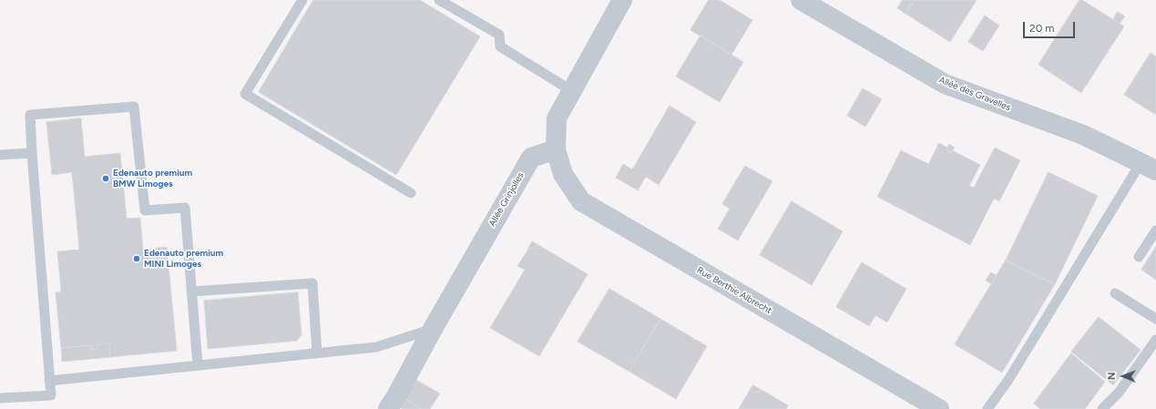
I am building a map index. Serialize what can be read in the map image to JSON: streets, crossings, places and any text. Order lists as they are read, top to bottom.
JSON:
{
  "streets": {
    "street": ["Allée des Gravelles", "Allée Grinjolles", "Rue Berthie Albrecht"]
  },
  "crossings": [
    ["Allée Grinjolles", "Rue Berthie Albrecht"]
  ],
  "places": ["Edenauto premium BMW Limoges", "Edenauto premium MINI Limoges"],
  "scale_bar": "20 m",
  "north": "left"
}
